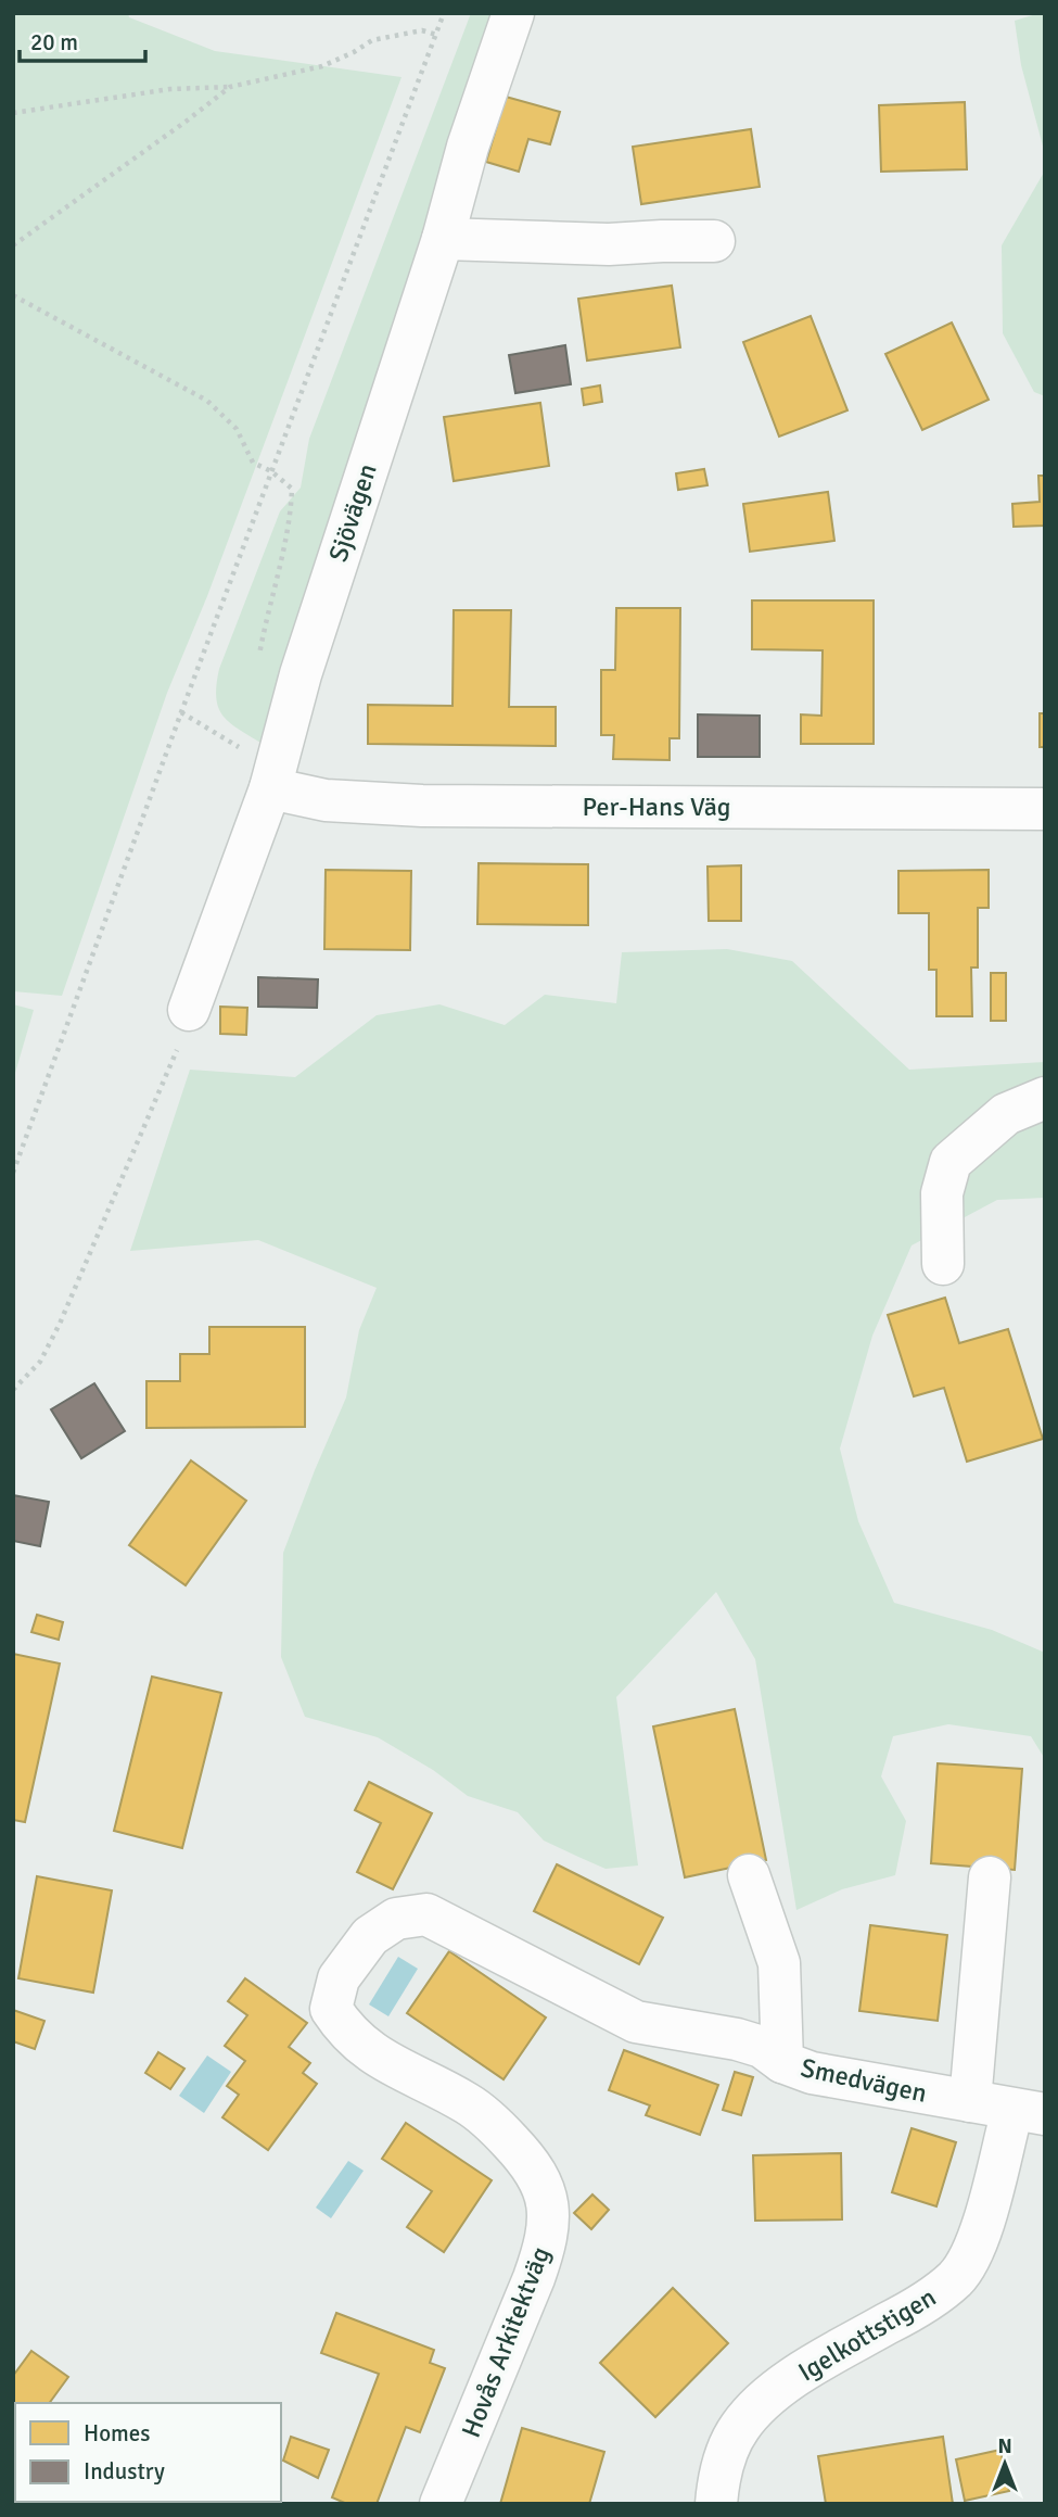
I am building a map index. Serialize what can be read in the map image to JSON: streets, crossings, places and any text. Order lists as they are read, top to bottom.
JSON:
{
  "streets": {
    "street": [
      "Sjövägen",
      "Per-Hans Väg",
      "Smedvägen",
      "Igelkottstigen",
      "Hovås Arkitektväg"
    ]
  },
  "crossings": [
    ["Sjövägen", "Per-Hans Väg"],
    ["Smedvägen", "Igelkottstigen"],
    ["Smedvägen", "Hovås Arkitektväg"]
  ],
  "legend": ["Homes", "Industry"],
  "scale_bar": "20 m",
  "north": "top"
}
